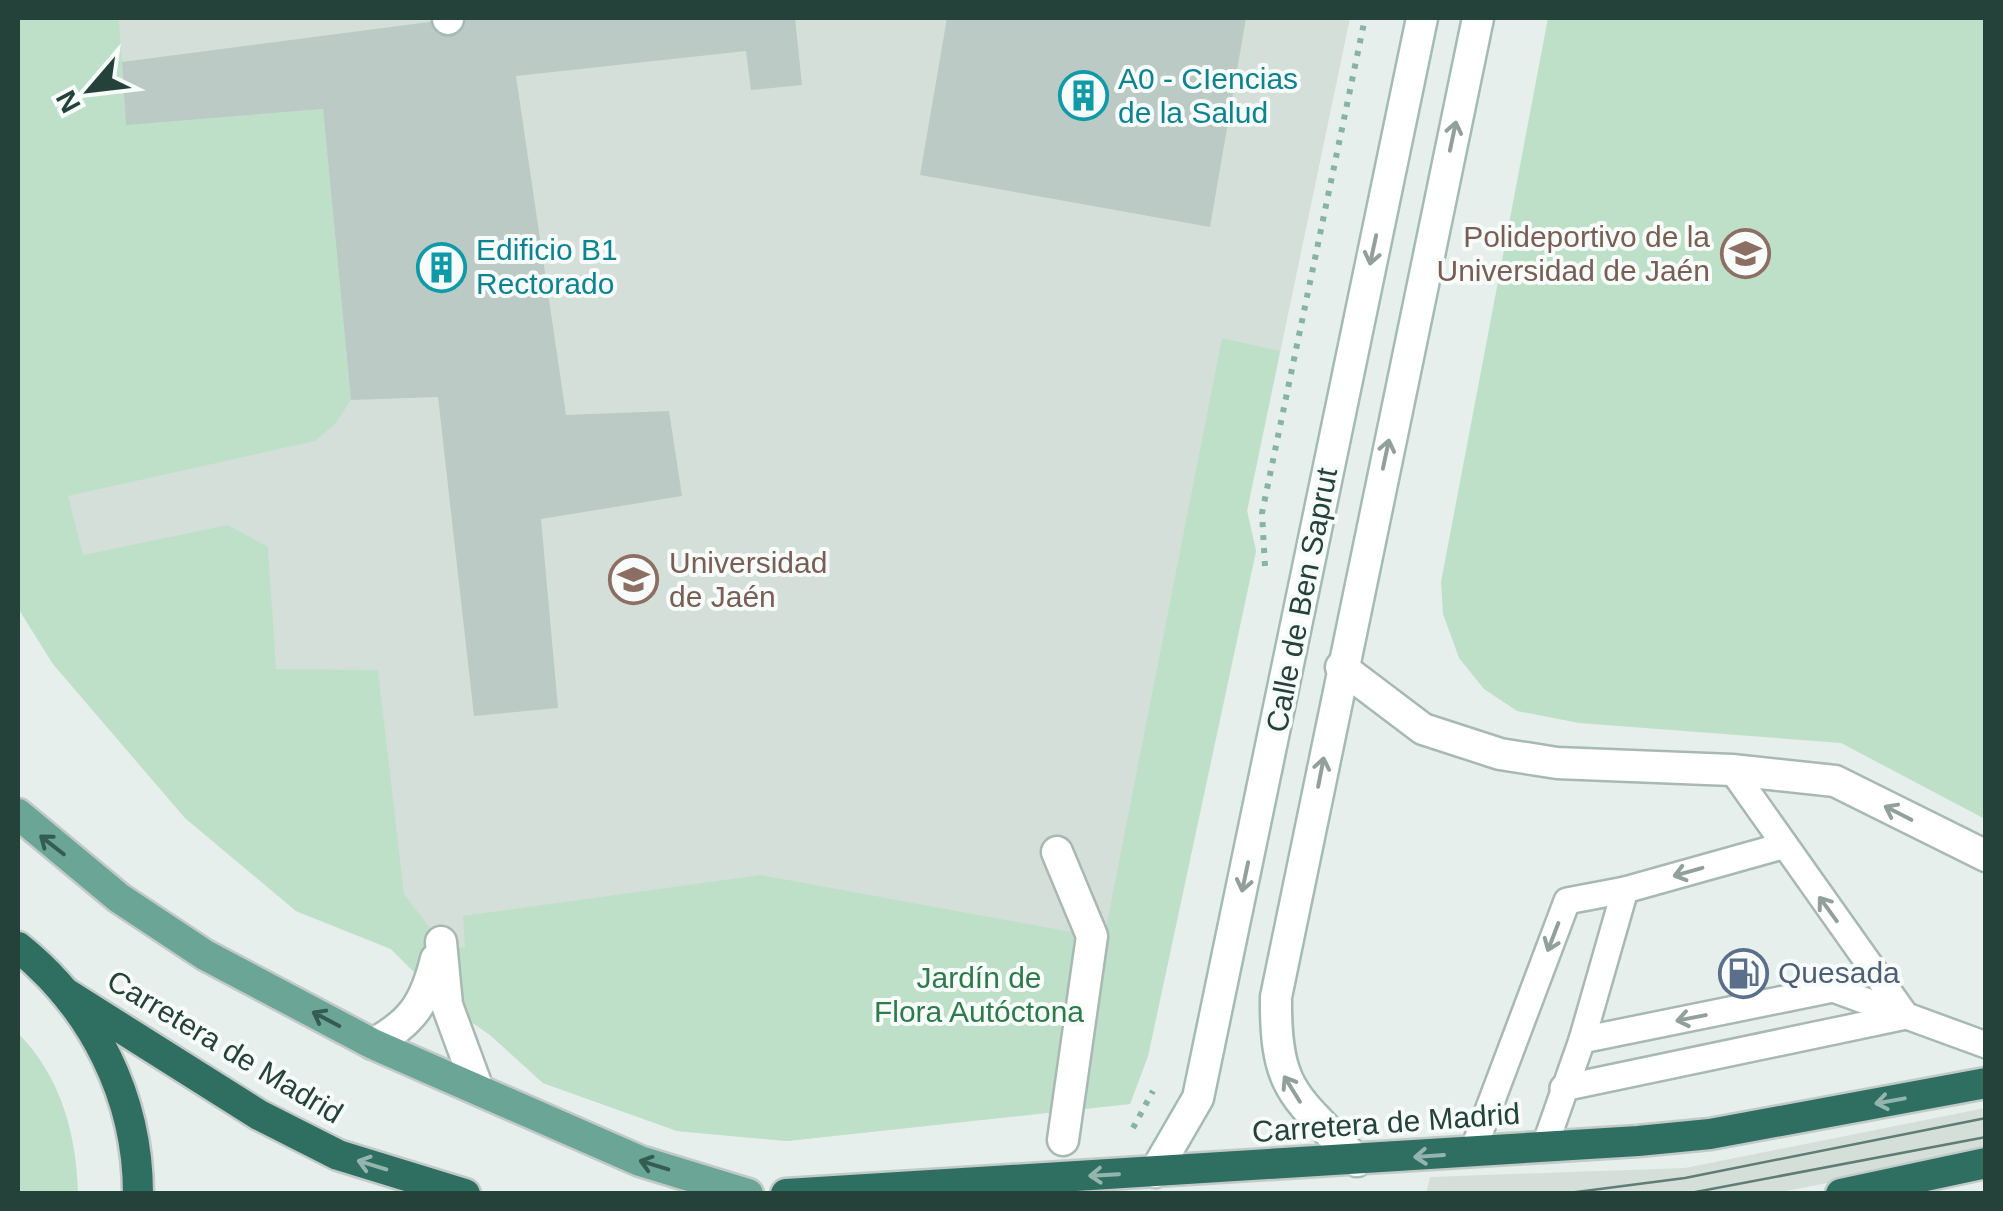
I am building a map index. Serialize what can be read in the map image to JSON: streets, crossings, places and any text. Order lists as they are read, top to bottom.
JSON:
{
  "streets": {
    "highway": ["Carretera de Madrid"],
    "street": ["Calle de Ben Saprut"]
  },
  "crossings": [
    ["Calle de Ben Saprut", "Carretera de Madrid"]
  ],
  "one_way": ["Carretera de Madrid"],
  "parks": ["Jardín de Flora Autóctona"],
  "places": {
    "building": ["A0 - CIencias de la Salud", "Edificio B1 Rectorado"],
    "school or university": ["Polideportivo de la Universidad de Jaén", "Universidad de Jaén"],
    "fuel station": ["Quesada"]
  },
  "north": "bottom left"
}
